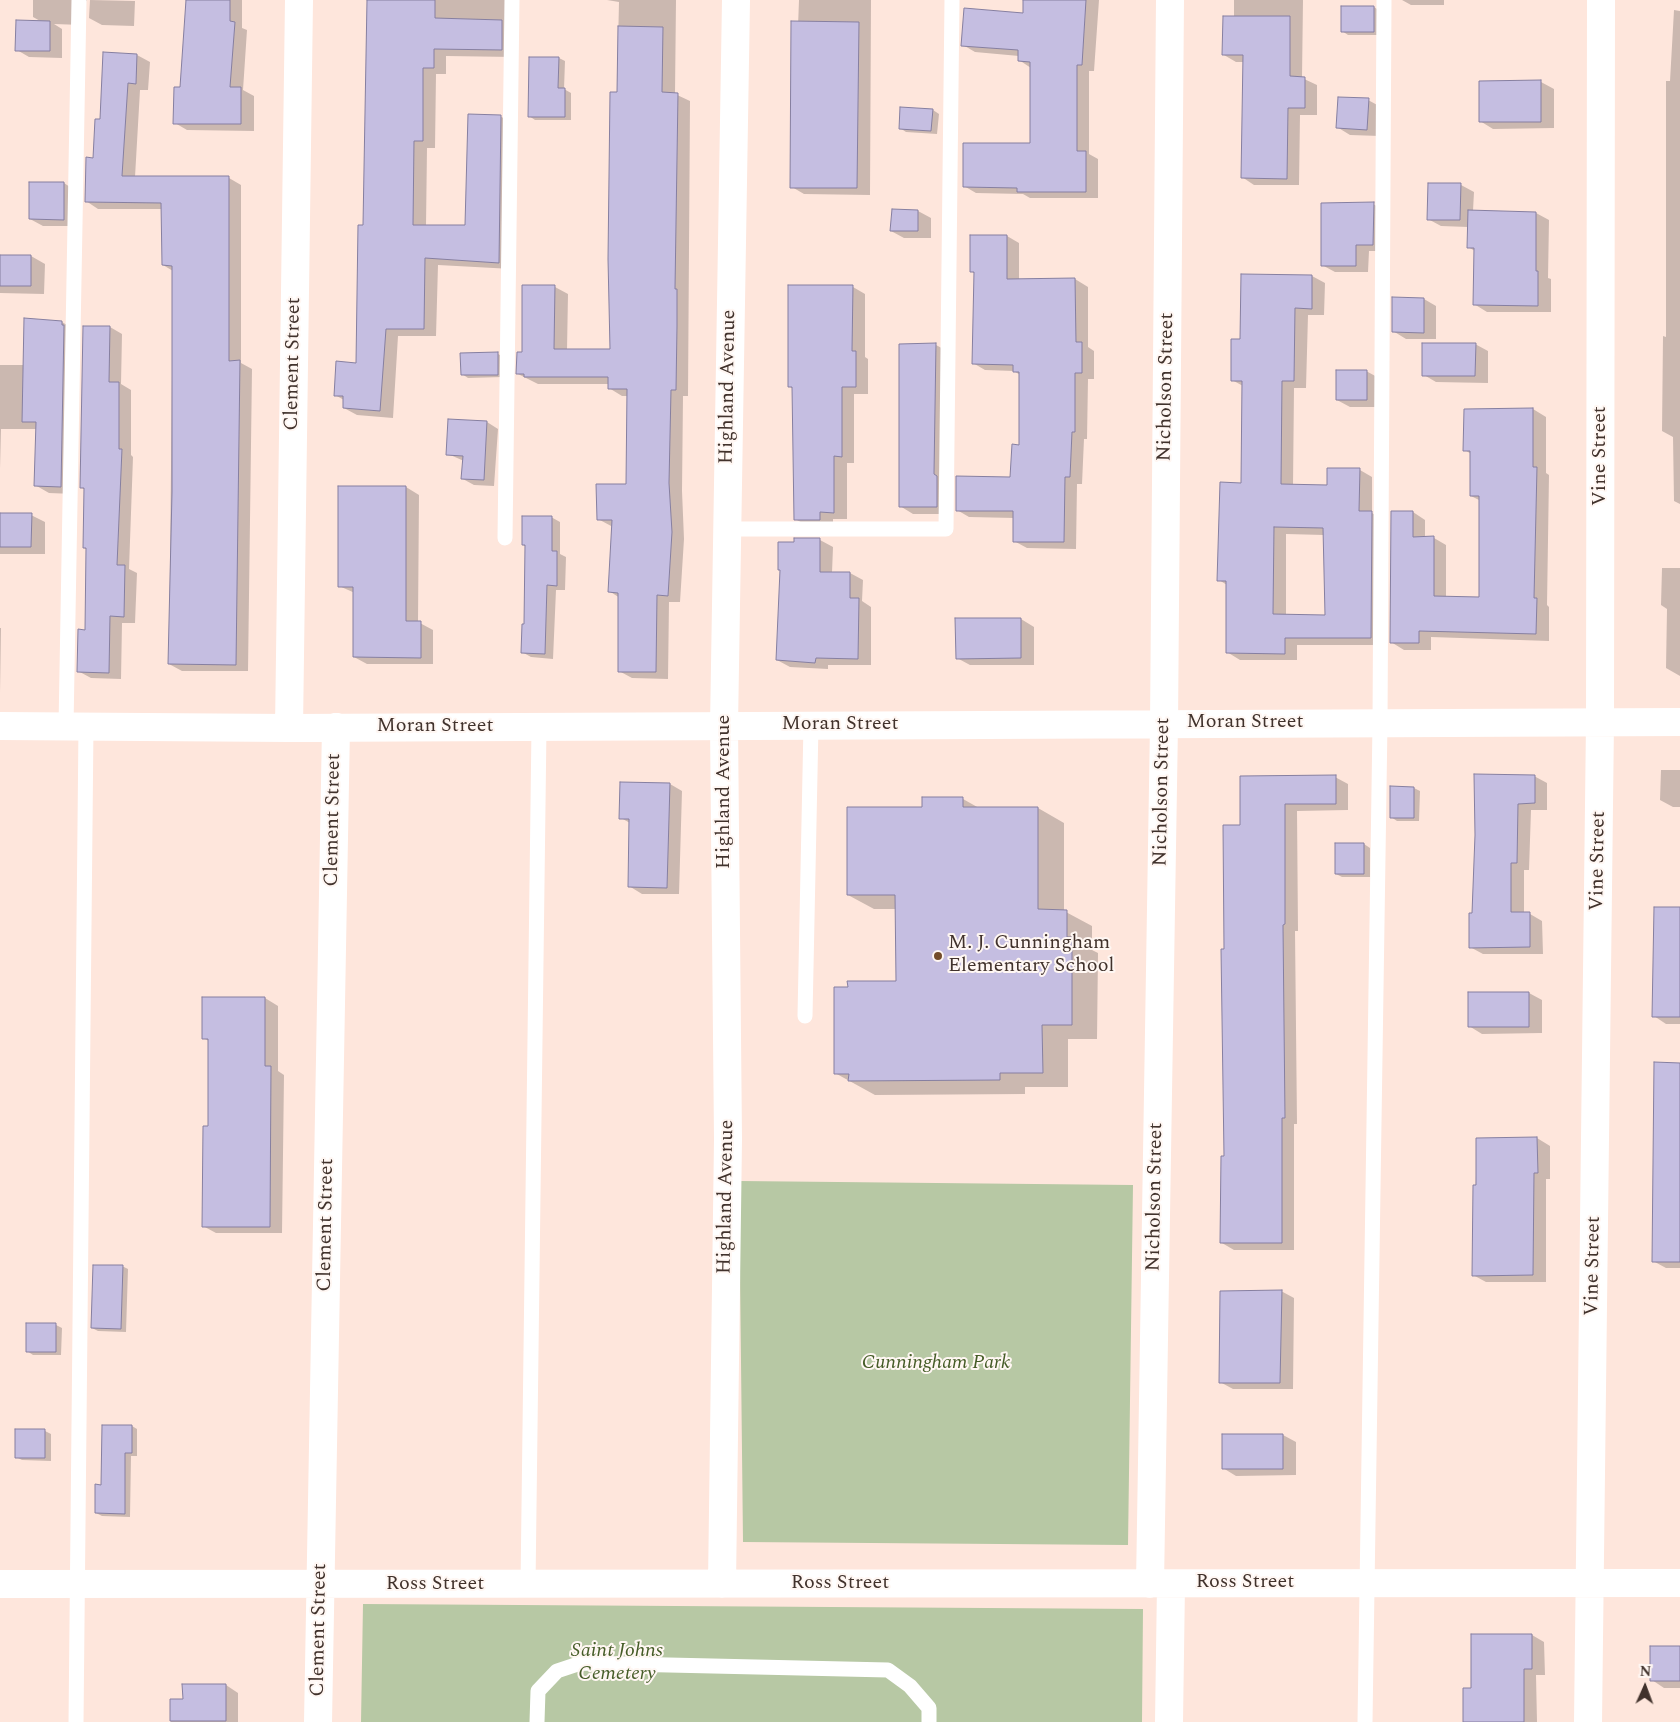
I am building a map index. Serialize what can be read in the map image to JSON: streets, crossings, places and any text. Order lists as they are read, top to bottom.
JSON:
{
  "streets": {
    "street": [
      "Clement Street",
      "Highland Avenue",
      "Nicholson Street",
      "Vine Street",
      "Moran Street",
      "Ross Street"
    ]
  },
  "crossings": [
    ["Clement Street", "Moran Street"],
    ["Clement Street", "Ross Street"],
    ["Highland Avenue", "Moran Street"],
    ["Highland Avenue", "Ross Street"],
    ["Nicholson Street", "Moran Street"],
    ["Nicholson Street", "Ross Street"],
    ["Vine Street", "Moran Street"],
    ["Vine Street", "Ross Street"]
  ],
  "parks": ["Cunningham Park", "Saint Johns Cemetery"],
  "places": ["M. J. Cunningham Elementary School"],
  "north": "top"
}
